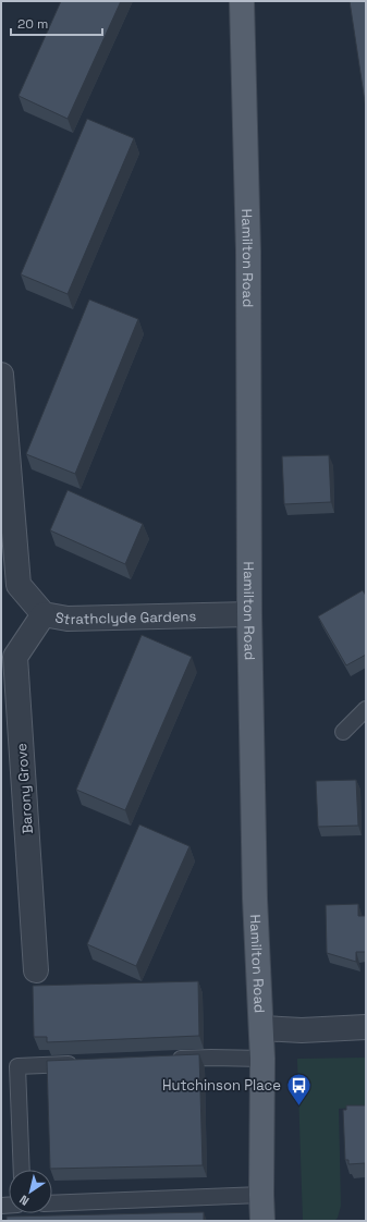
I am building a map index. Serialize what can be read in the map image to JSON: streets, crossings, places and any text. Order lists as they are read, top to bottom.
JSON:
{
  "streets": {
    "main road": ["Hamilton Road"],
    "street": ["Strathclyde Gardens", "Barony Grove"]
  },
  "crossings": [
    ["Hamilton Road", "Strathclyde Gardens"],
    ["Strathclyde Gardens", "Barony Grove"]
  ],
  "places": {
    "bus stop": ["Hutchinson Place"]
  },
  "scale_bar": "20 m",
  "north": "bottom left"
}
